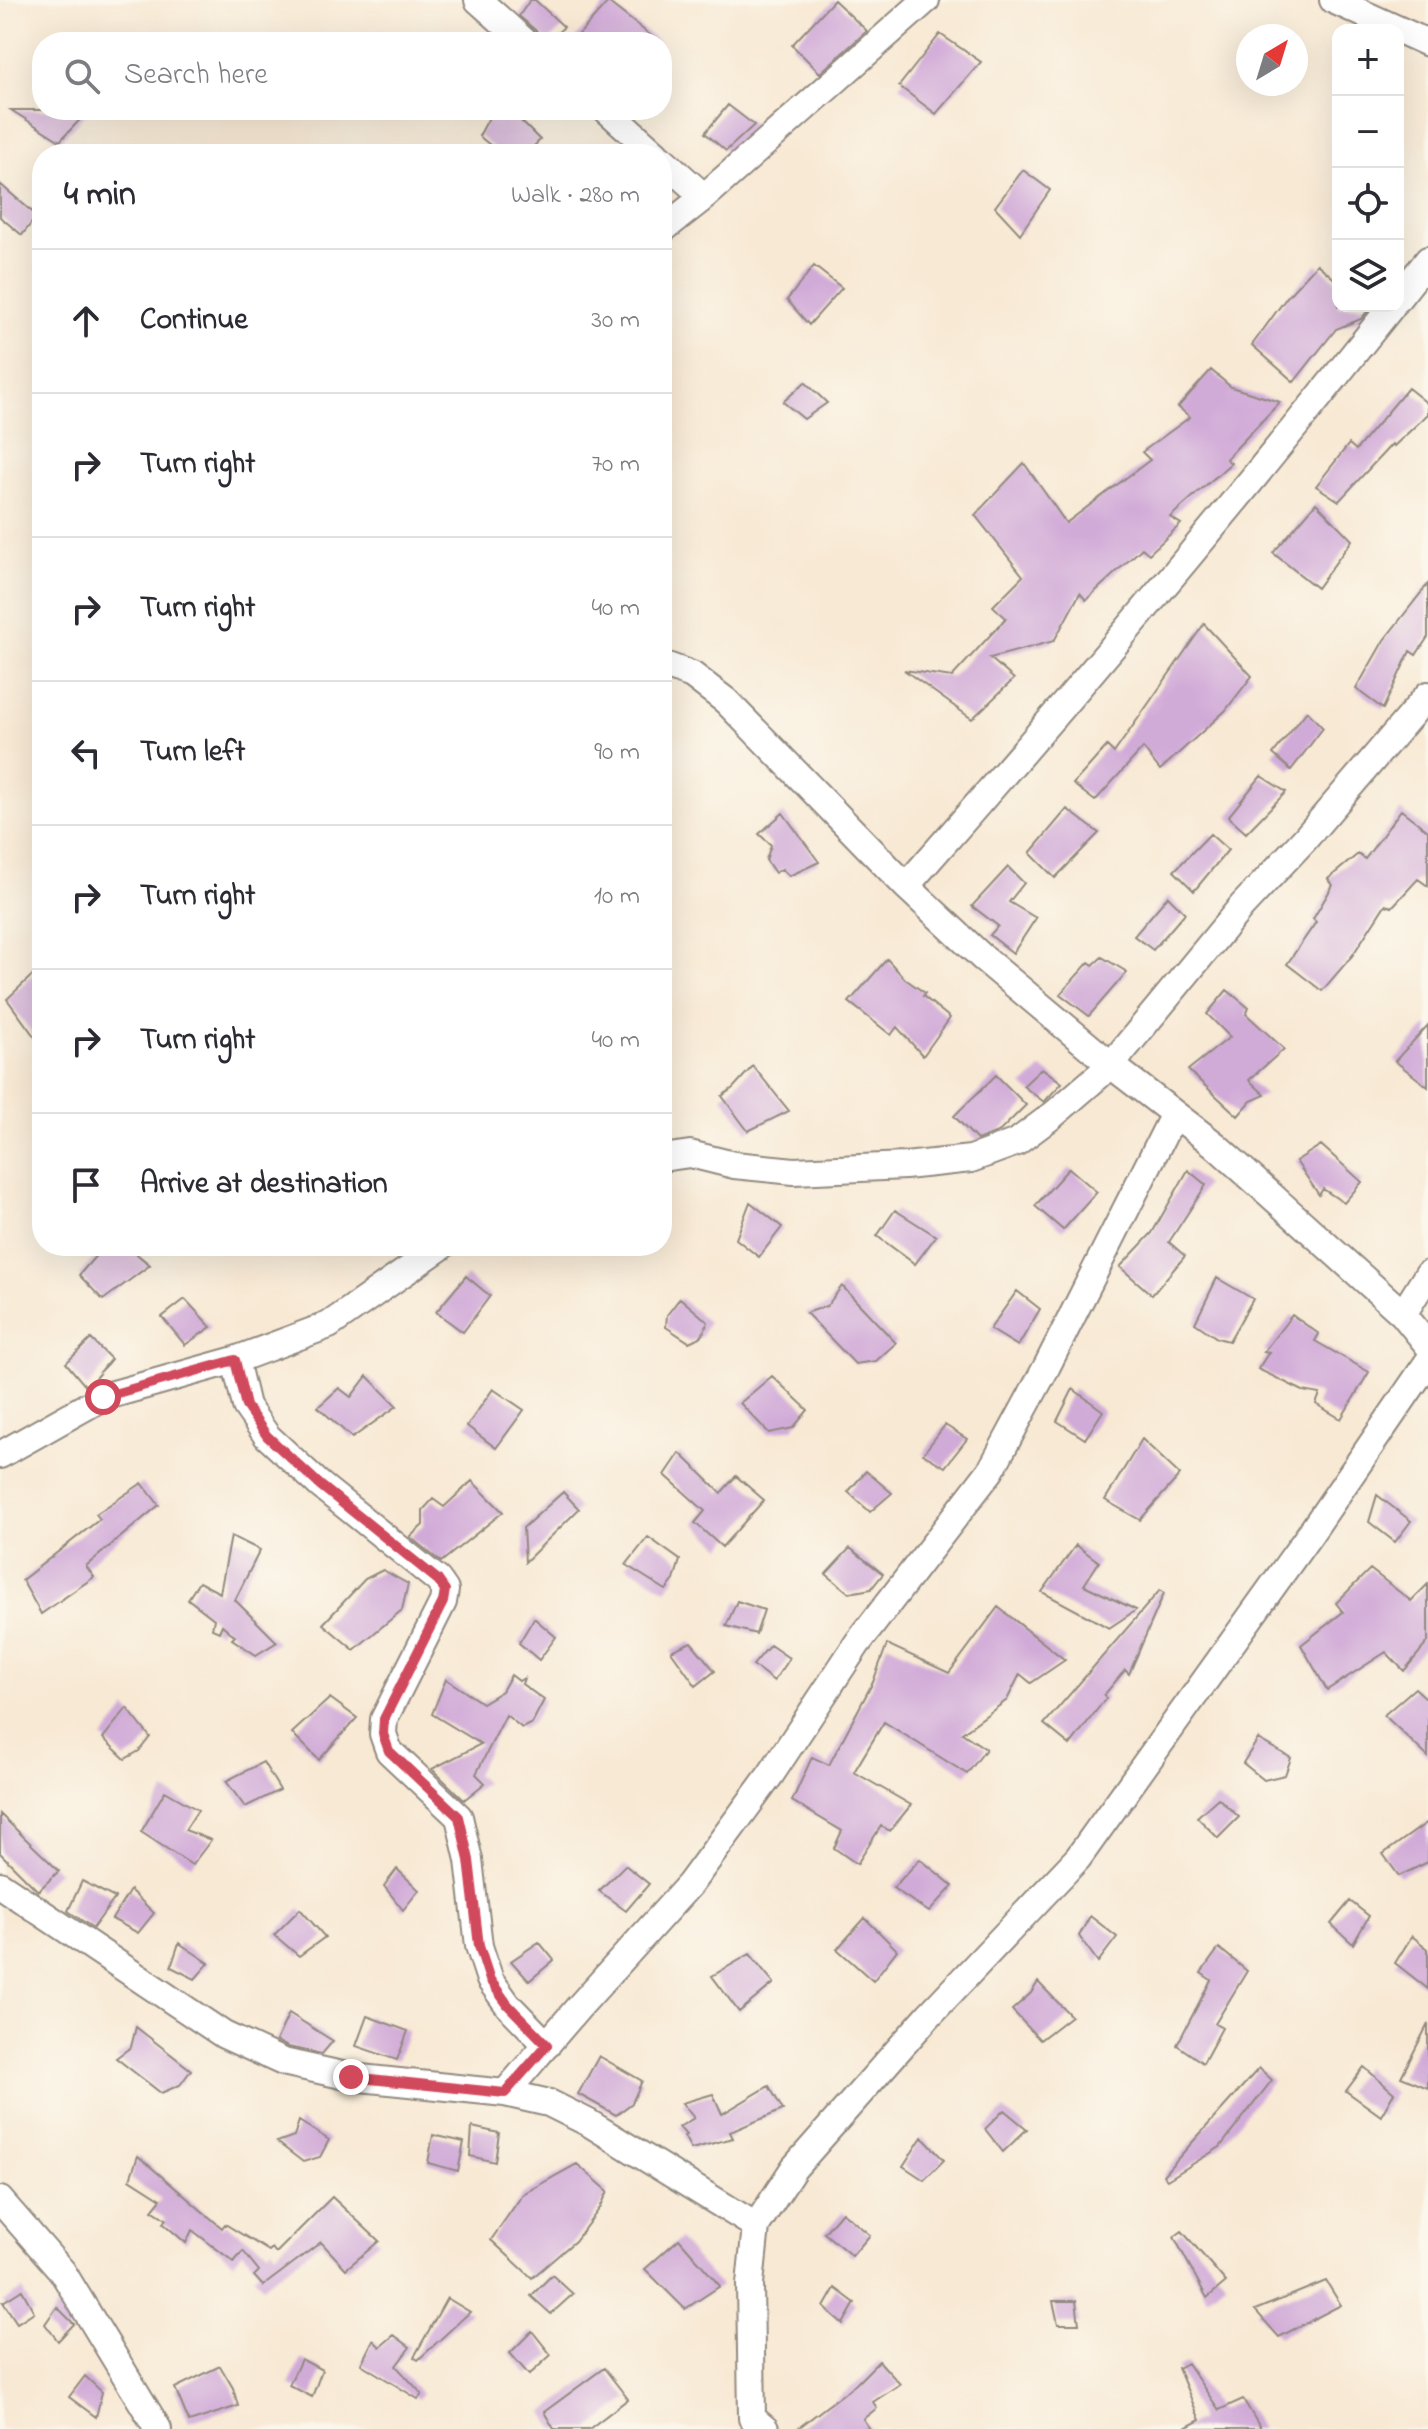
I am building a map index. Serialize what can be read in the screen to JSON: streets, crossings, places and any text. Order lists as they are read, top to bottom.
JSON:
{
  "north": "top right",
  "page": {
    "map_buttons": ["+", "−"],
    "search": "Search here",
    "heading": ["4 min", "Walk · 280 m"],
    "list": [
      ["Continue", "30 m"],
      ["Turn right", "70 m"],
      ["Turn right", "40 m"],
      ["Turn left", "90 m"],
      ["Turn right", "10 m"],
      ["Turn right", "40 m"],
      "Arrive at destination"
    ]
  }
}
